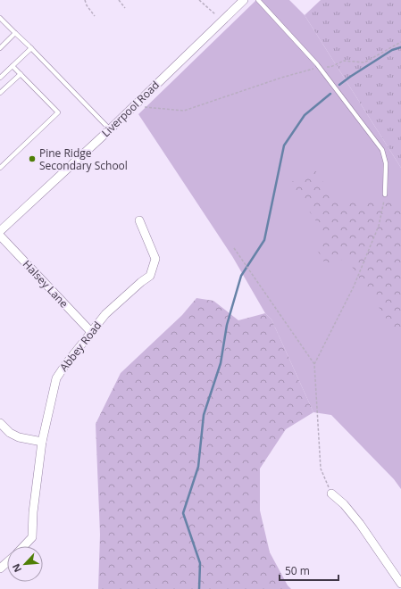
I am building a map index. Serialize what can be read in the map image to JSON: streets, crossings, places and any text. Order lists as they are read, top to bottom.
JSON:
{
  "streets": {
    "street": ["Liverpool Road", "Halsey Lane", "Abbey Road"]
  },
  "crossings": [
    ["Halsey Lane", "Abbey Road"]
  ],
  "places": ["Pine Ridge Secondary School"],
  "scale_bar": "50 m",
  "north": "bottom left"
}
